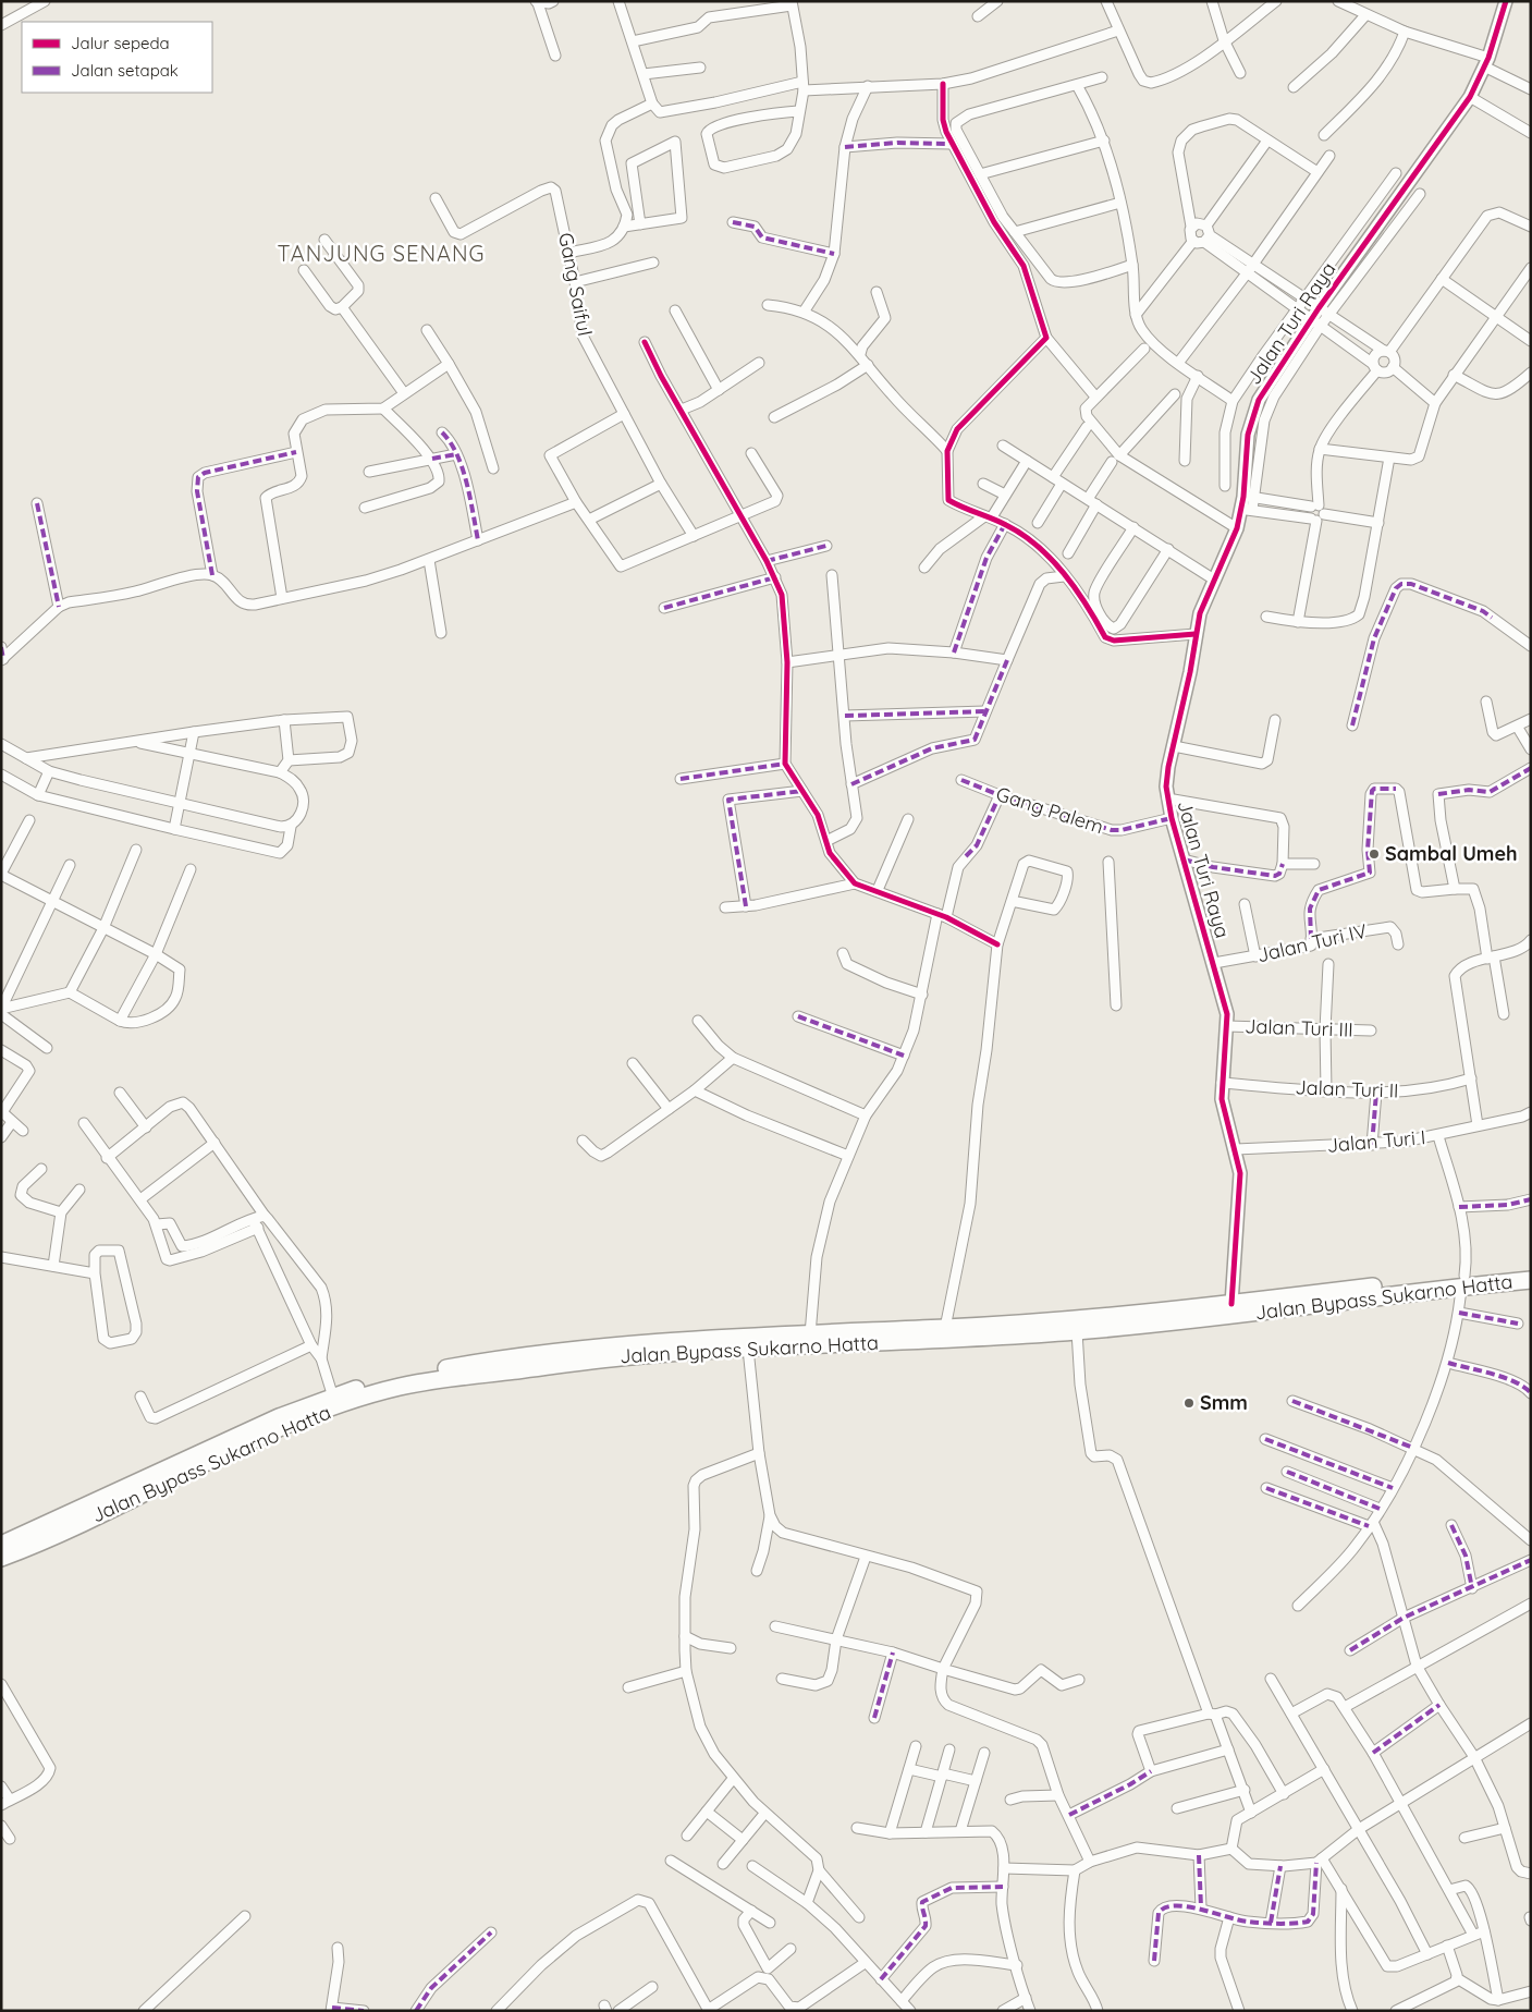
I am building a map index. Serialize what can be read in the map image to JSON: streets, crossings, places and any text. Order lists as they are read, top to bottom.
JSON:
{
  "streets": {
    "highway": ["Jalan Bypass Sukarno Hatta"],
    "street": [
      "Gang Saiful",
      "Jalan Turi Raya",
      "Gang Palem",
      "Jalan Turi IV",
      "Jalan Turi III",
      "Jalan Turi II",
      "Jalan Turi I"
    ]
  },
  "crossings": [
    ["Jalan Turi Raya", "Gang Palem"],
    ["Jalan Turi Raya", "Jalan Turi IV"],
    ["Jalan Turi Raya", "Jalan Turi III"],
    ["Jalan Turi Raya", "Jalan Turi II"],
    ["Jalan Turi Raya", "Jalan Turi I"],
    ["Jalan Turi Raya", "Jalan Bypass Sukarno Hatta"],
    ["Jalan Turi I", "Jalan Bypass Sukarno Hatta"]
  ],
  "districts": ["TANJUNG SENANG"],
  "places": ["Sambal Umeh", "Smm"],
  "legend": ["Jalur sepeda", "Jalan setapak"]
}
